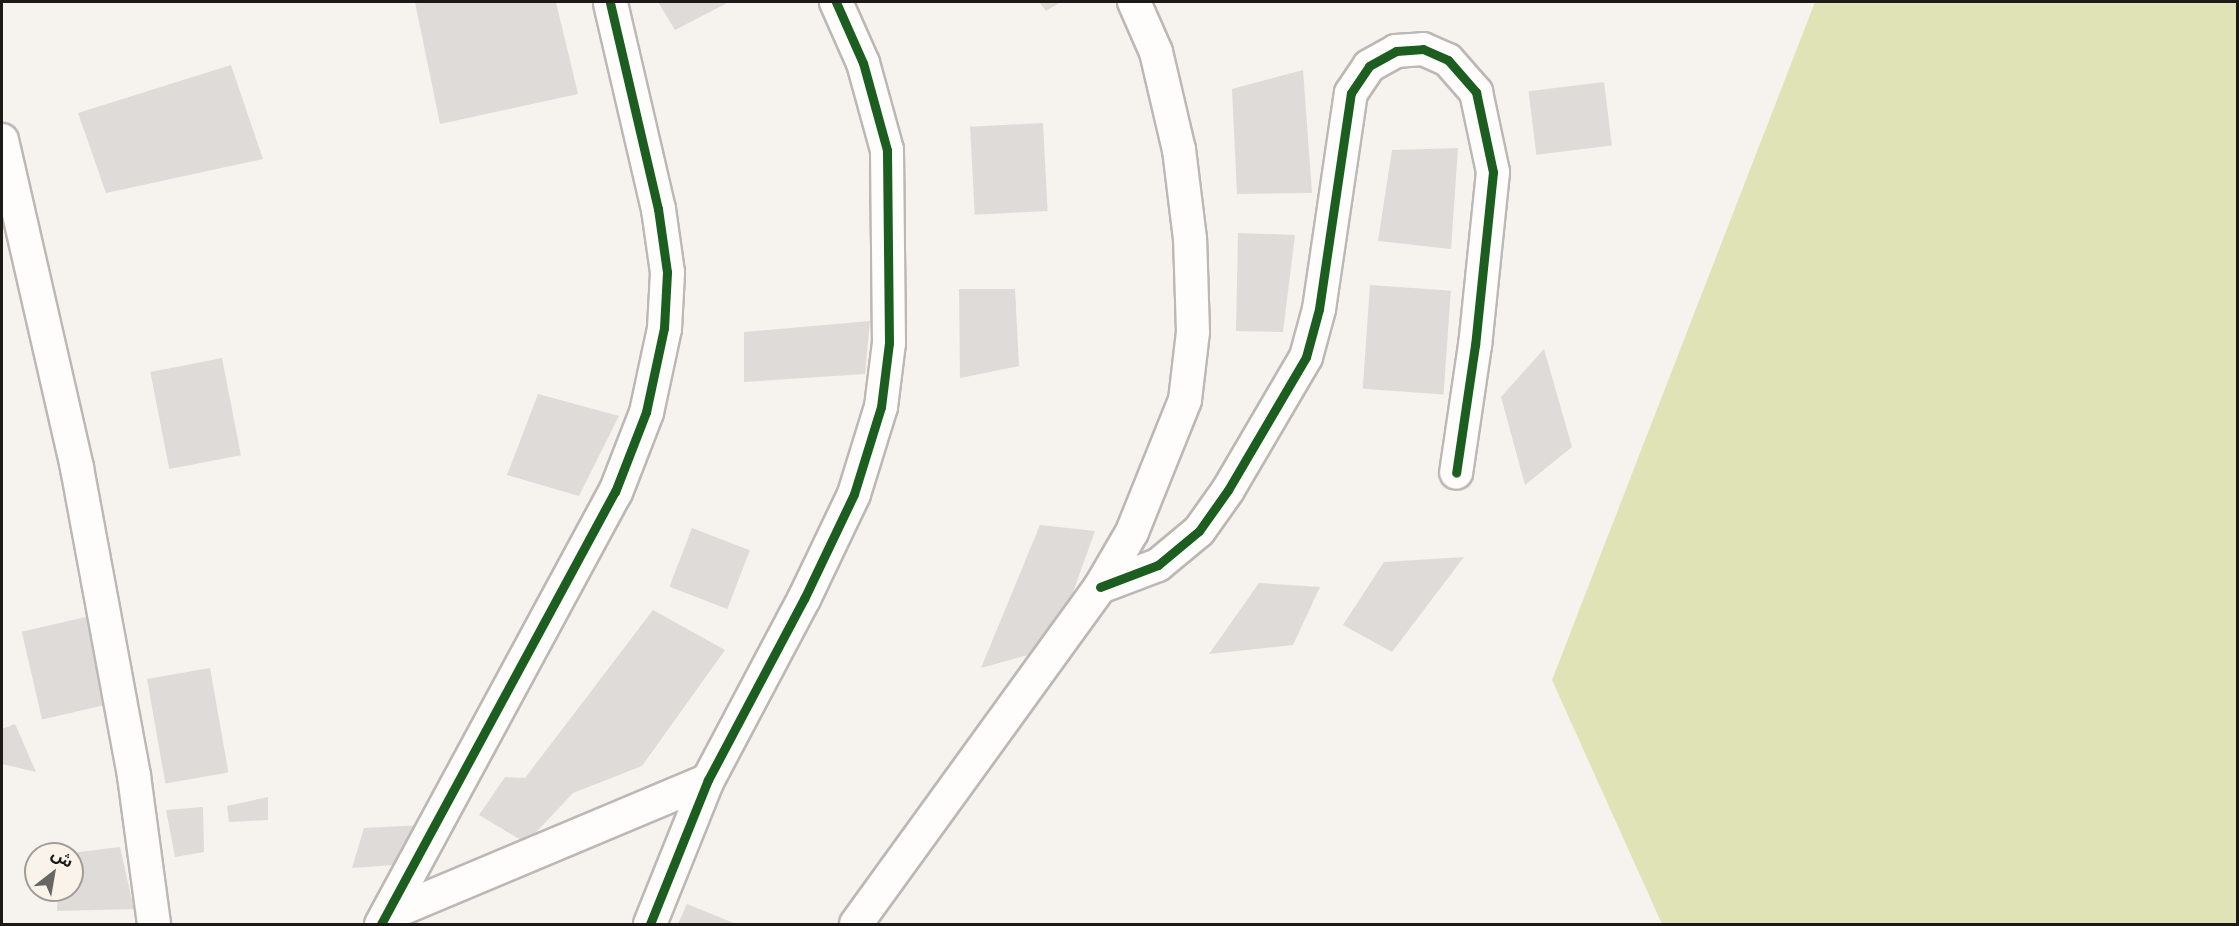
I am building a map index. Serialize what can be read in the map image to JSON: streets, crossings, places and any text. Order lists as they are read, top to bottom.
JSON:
{
  "north": "top right"
}
